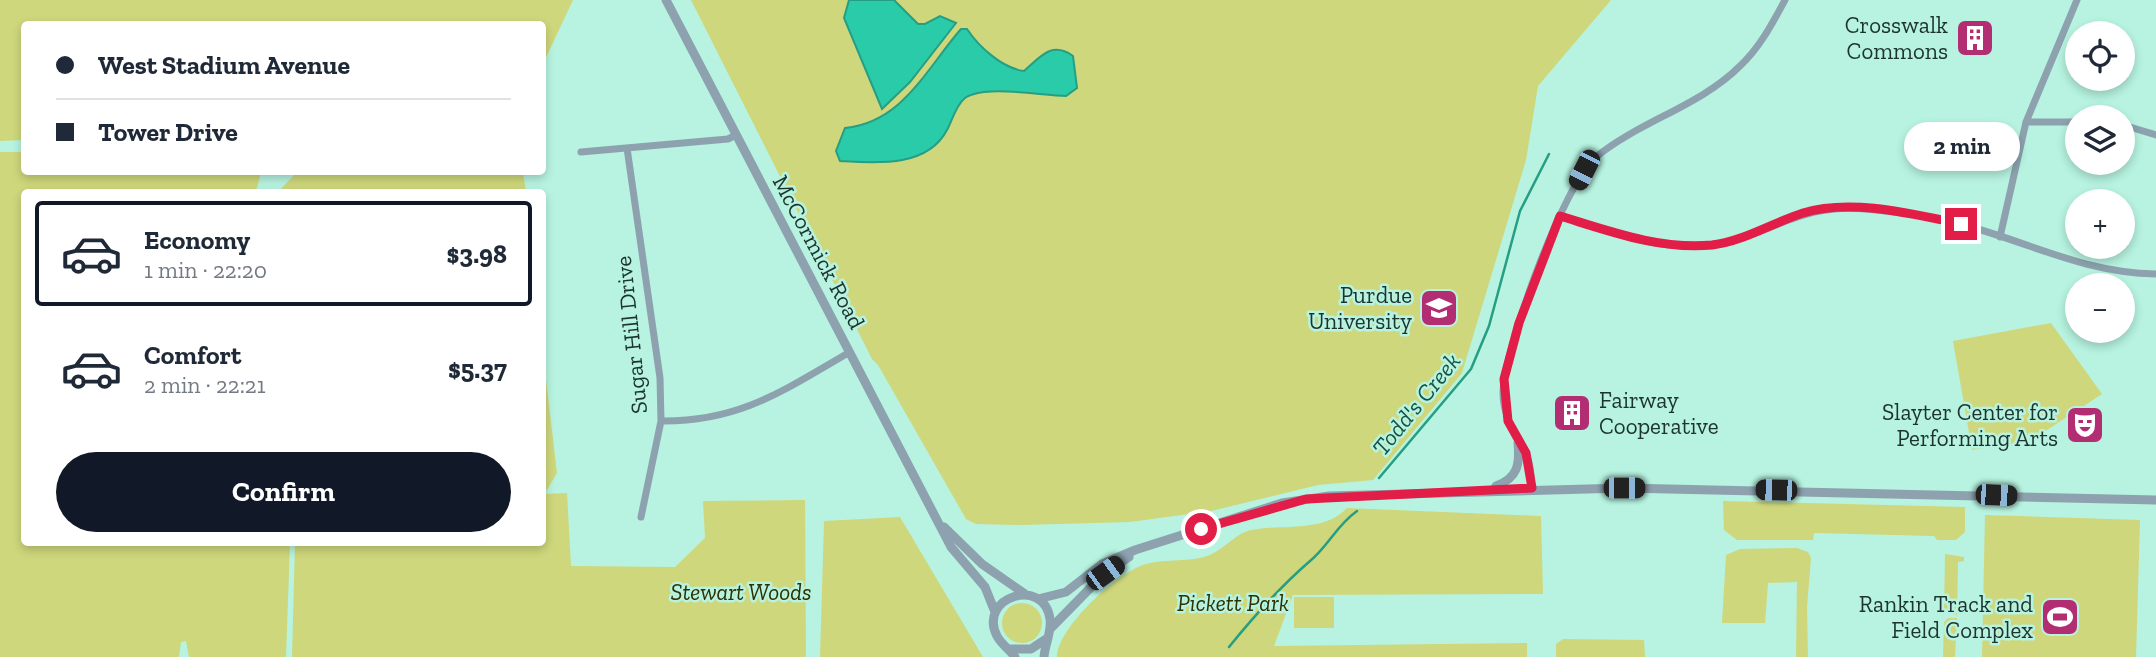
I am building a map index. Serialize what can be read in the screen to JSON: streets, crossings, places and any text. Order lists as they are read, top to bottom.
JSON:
{
  "streets": {
    "street": ["McCormick Road", "Sugar Hill Drive"]
  },
  "water": ["Todd's Creek"],
  "parks": ["Stewart Woods", "Pickett Park"],
  "places": {
    "building": ["Crosswalk Commons", "Fairway Cooperative"],
    "school or university": ["Purdue University"],
    "theatre": ["Slayter Center for Performing Arts"],
    "sports": ["Rankin Track and Field Complex"]
  },
  "page": {
    "map_buttons": ["+", "−"],
    "banner": ["West Stadium Avenue", "Tower Drive"],
    "bubble": "2 min",
    "list": [
      {
        "name": "Economy",
        "note": "1 min · 22:20",
        "value": "$3.98"
      },
      {
        "name": "Comfort",
        "note": "2 min · 22:21",
        "value": "$5.37"
      }
    ],
    "buttons": "Confirm"
  }
}
